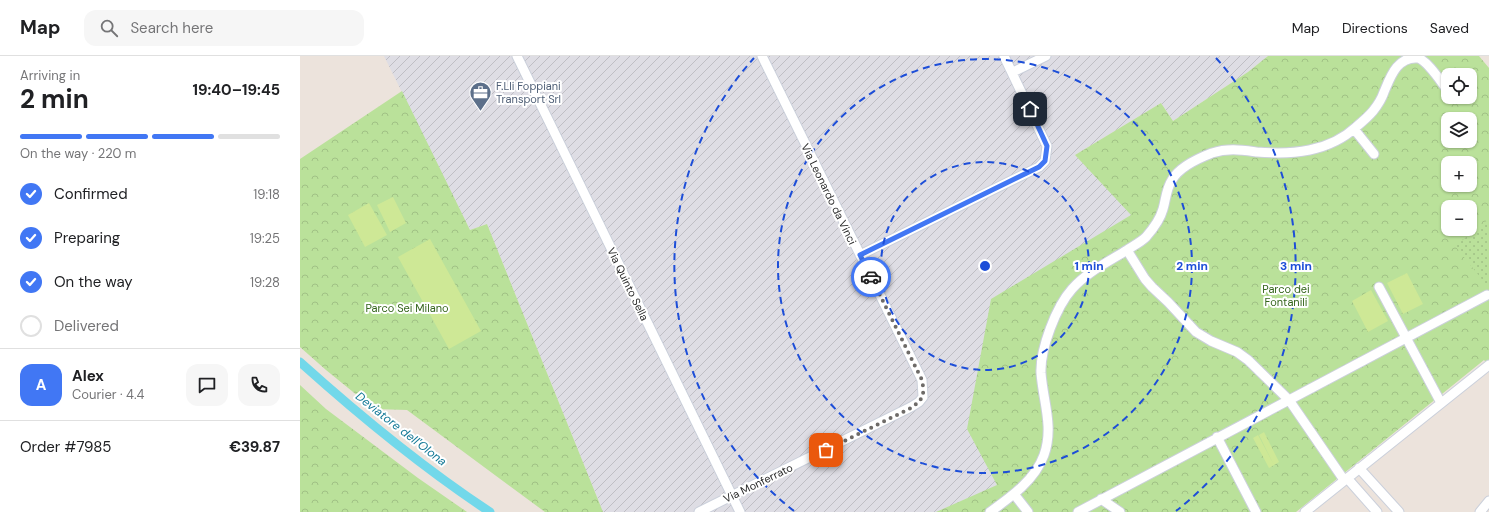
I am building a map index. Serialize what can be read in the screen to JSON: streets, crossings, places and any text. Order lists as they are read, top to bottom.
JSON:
{
  "streets": {
    "street": ["Via Leonardo da Vinci", "Via Quinto Sella", "Via Monferrato"]
  },
  "crossings": [
    ["Via Leonardo da Vinci", "Via Monferrato"],
    ["Via Quinto Sella", "Via Monferrato"]
  ],
  "water": ["Deviatore dell'Olona"],
  "parks": ["Parco dei Fontanili", "Parco Sei Milano"],
  "places": {
    "office": ["F.Lli Foppiani Transport Srl"]
  },
  "page": {
    "header": "Map",
    "search": "Search here",
    "nav": ["Map", "Directions", "Saved"],
    "heading": ["2 min", "Arriving in", "19:40–19:45"],
    "panel": [
      "Alex",
      "Courier · 4.4",
      "Order #7985",
      "€39.87"
    ],
    "map_buttons": ["+", "−"],
    "bar": "On the way · 220 m",
    "list": [
      ["Confirmed", "19:18"],
      ["Preparing", "19:25"],
      ["On the way", "19:28"],
      "Delivered"
    ],
    "round": "A"
  },
  "rings": ["1 min", "2 min", "3 min"]
}
